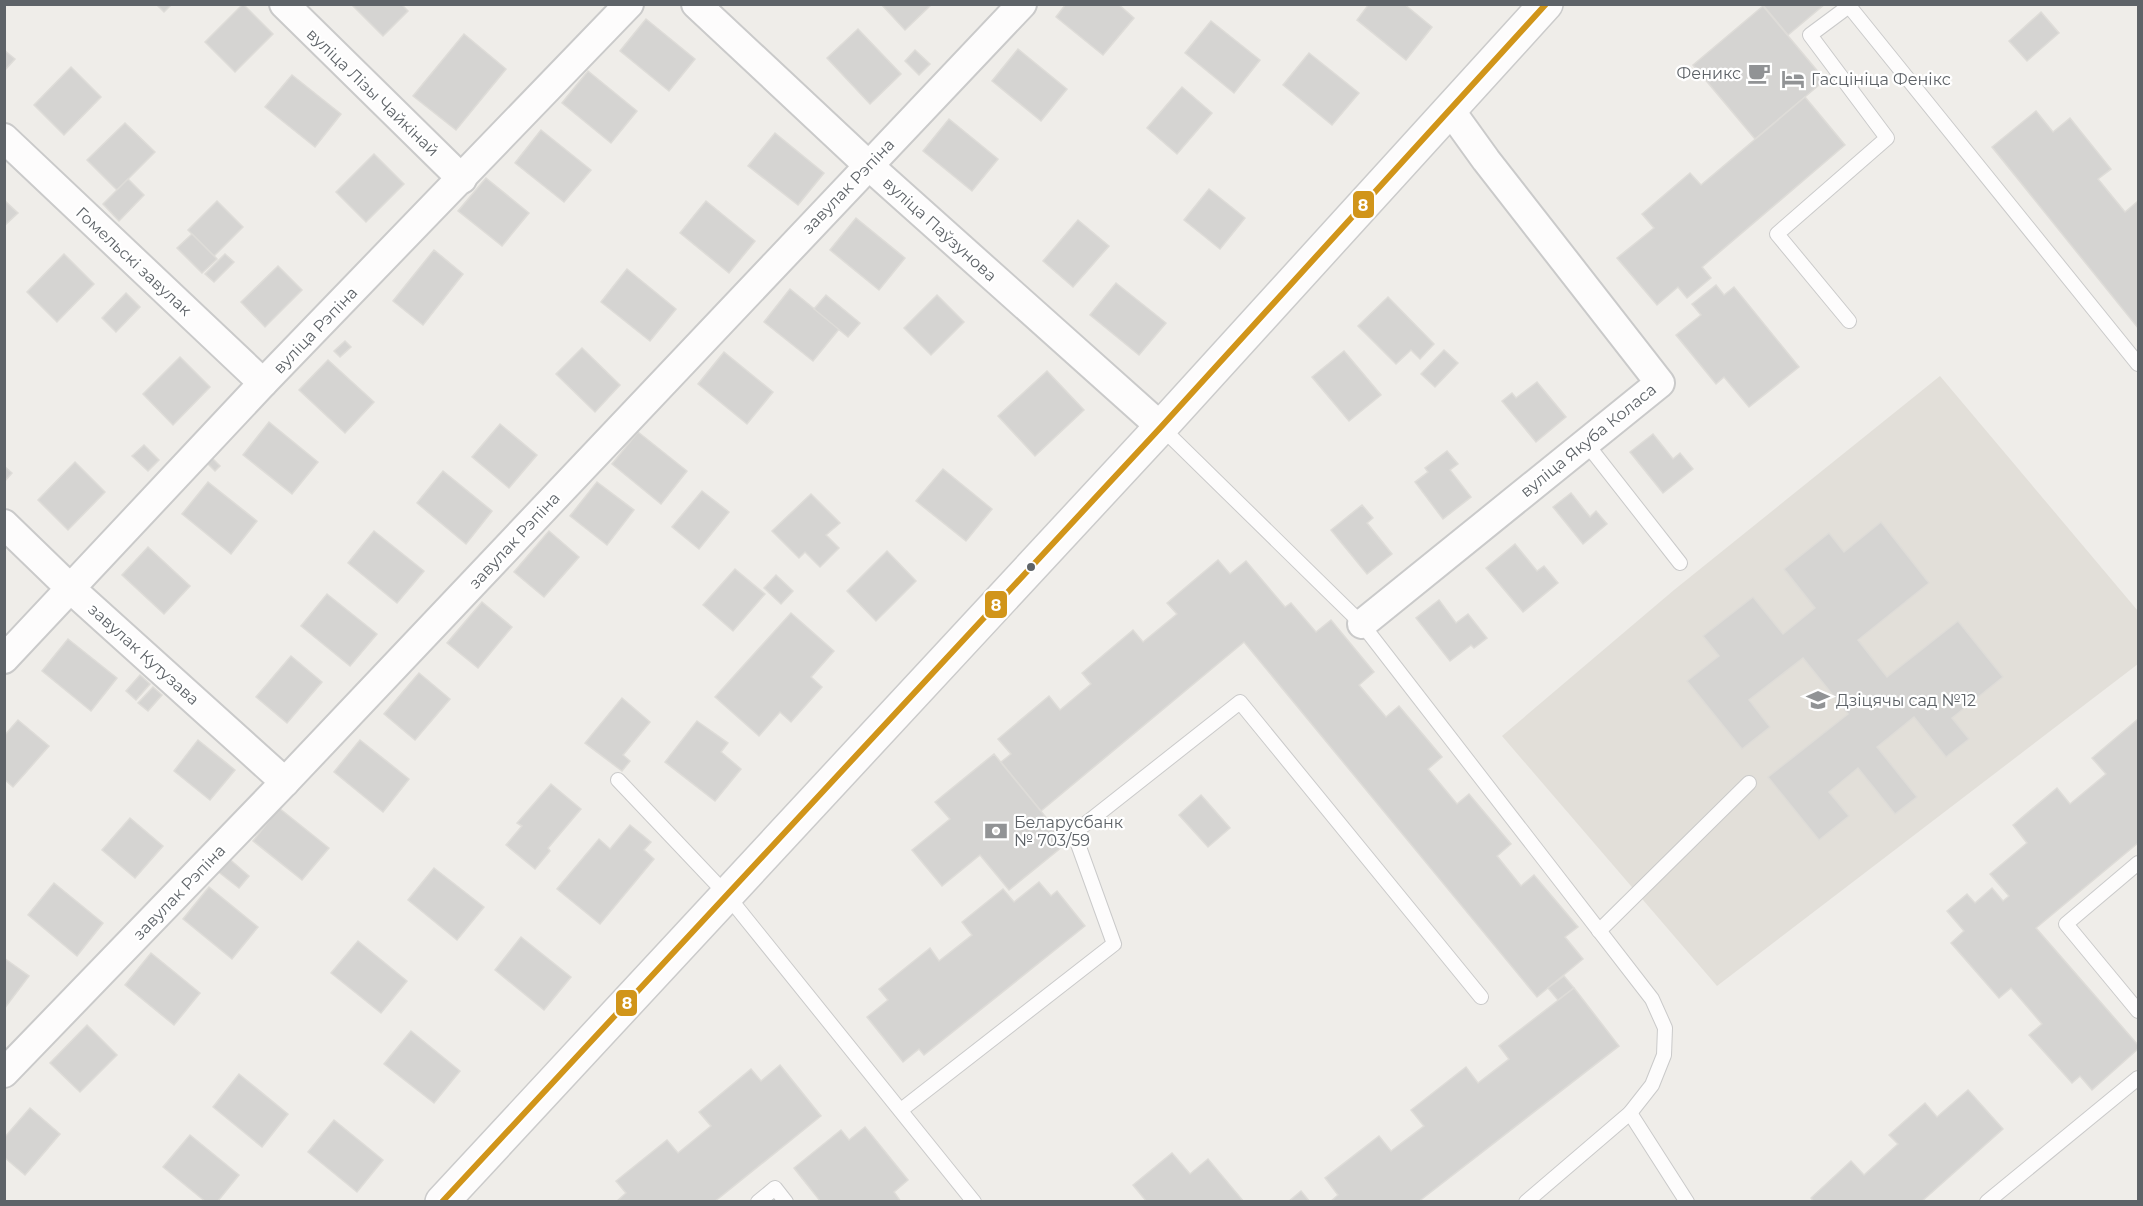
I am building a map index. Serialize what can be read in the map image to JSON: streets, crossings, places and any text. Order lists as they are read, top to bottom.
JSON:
{
  "streets": {
    "street": [
      "вуліца Лізы Чайкінай",
      "завулак Рэпіна",
      "вуліца Паўзунова",
      "Гомельскі завулак",
      "вуліца Рэпіна",
      "вуліца Якуба Коласа",
      "завулак Кутузава"
    ]
  },
  "crossings": [
    ["вуліца Лізы Чайкінай", "вуліца Рэпіна"],
    ["завулак Рэпіна", "вуліца Паўзунова"],
    ["завулак Рэпіна", "завулак Кутузава"],
    ["Гомельскі завулак", "вуліца Рэпіна"],
    ["вуліца Рэпіна", "завулак Кутузава"]
  ],
  "places": {
    "cafe": ["Феникс"],
    "hotel": ["Гасцініца Фенікс"],
    "school or university": ["Дзіцячы сад №12"],
    "bank": ["Беларусбанк № 703/59"]
  },
  "lines": ["transit line 8"]
}
